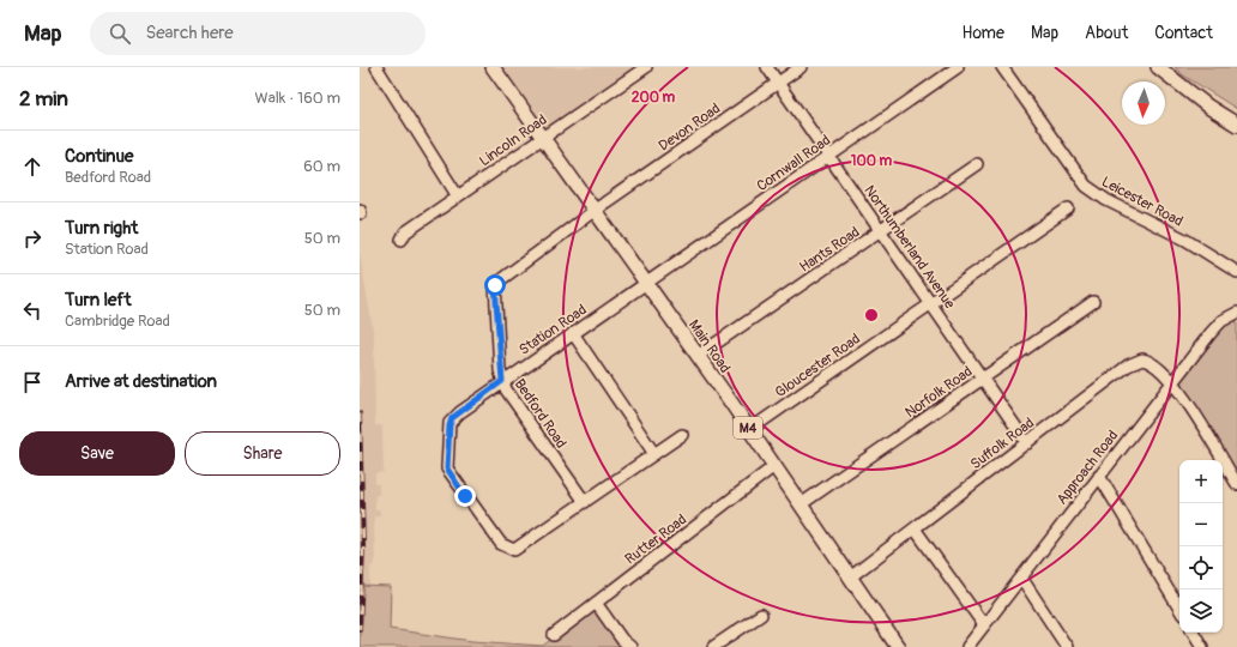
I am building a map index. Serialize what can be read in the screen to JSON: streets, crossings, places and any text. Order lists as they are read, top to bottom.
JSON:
{
  "streets": {
    "main road": ["Main Road", "M4"],
    "street": [
      "Devon Road",
      "Lincoln Road",
      "Cornwall Road",
      "Leicester Road",
      "Northumberland Avenue",
      "Hants Road",
      "Station Road",
      "Gloucester Road",
      "Norfolk Road",
      "Bedford Road",
      "Suffolk Road",
      "Approach Road",
      "Rutter Road"
    ]
  },
  "crossings": [
    ["Devon Road", "Northumberland Avenue"],
    ["Devon Road", "Main Road"],
    ["Devon Road", "Bedford Road"],
    ["Lincoln Road", "Main Road"],
    ["Cornwall Road", "Northumberland Avenue"],
    ["Cornwall Road", "Station Road"],
    ["Cornwall Road", "Main Road"],
    ["Northumberland Avenue", "Hants Road"],
    ["Northumberland Avenue", "Gloucester Road"],
    ["Northumberland Avenue", "Norfolk Road"],
    ["Northumberland Avenue", "Suffolk Road"],
    ["Hants Road", "Main Road"],
    ["Station Road", "Main Road"],
    ["Station Road", "Bedford Road"],
    ["Main Road", "Gloucester Road"],
    ["Main Road", "Norfolk Road"],
    ["Main Road", "Bedford Road"],
    ["Main Road", "Suffolk Road"],
    ["Main Road", "Rutter Road"],
    ["Suffolk Road", "Approach Road"]
  ],
  "north": "bottom",
  "page": {
    "header": "Map",
    "search": "Search here",
    "nav": [
      "Home",
      "Map",
      "About",
      "Contact"
    ],
    "heading": ["2 min", "Walk · 160 m"],
    "list": [
      ["Continue", "Bedford Road", "60 m"],
      ["Turn right", "Station Road", "50 m"],
      ["Turn left", "Cambridge Road", "50 m"],
      "Arrive at destination"
    ],
    "buttons": ["Save", "Share"],
    "map_buttons": ["+", "−"]
  },
  "rings": ["200 m", "100 m"]
}
